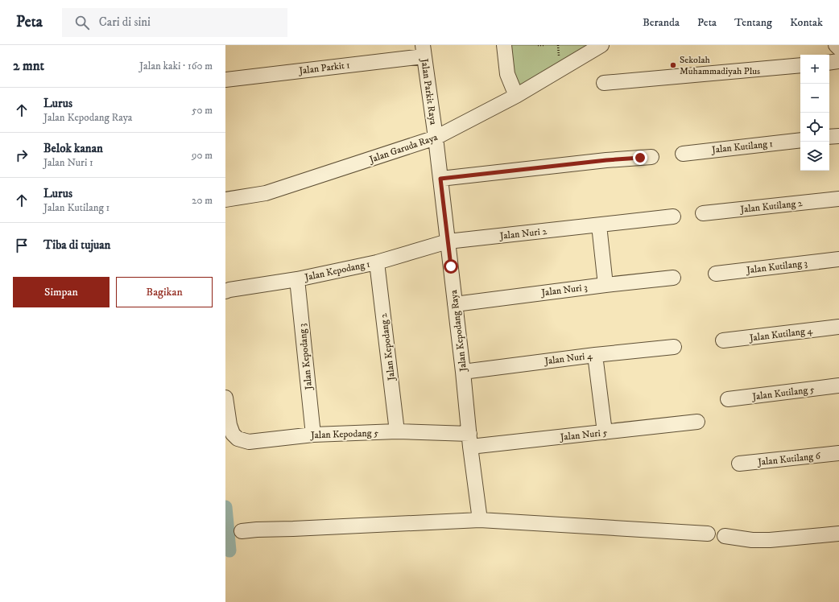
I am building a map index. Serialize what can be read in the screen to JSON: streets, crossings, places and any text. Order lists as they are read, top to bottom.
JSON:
{
  "streets": {
    "street": [
      "Jalan Parkit 1",
      "Jalan Parkit Raya",
      "Jalan Kutilang 1",
      "Jalan Garuda Raya",
      "Jalan Kutilang 2",
      "Jalan Nuri 2",
      "Jalan Kutilang 3",
      "Jalan Kepodang 1",
      "Jalan Nuri 3",
      "Jalan Kepodang Raya",
      "Jalan Kutilang 4",
      "Jalan Kepodang 2",
      "Jalan Kepodang 3",
      "Jalan Nuri 4",
      "Jalan Kutilang 5",
      "Jalan Kepodang 5",
      "Jalan Nuri 5",
      "Jalan Kutilang 6"
    ]
  },
  "crossings": [
    ["Jalan Parkit 1", "Jalan Parkit Raya"],
    ["Jalan Parkit Raya", "Jalan Garuda Raya"],
    ["Jalan Parkit Raya", "Jalan Kepodang Raya"],
    ["Jalan Garuda Raya", "Jalan Kepodang Raya"],
    ["Jalan Nuri 2", "Jalan Kepodang 1"],
    ["Jalan Nuri 2", "Jalan Kepodang Raya"],
    ["Jalan Kepodang 1", "Jalan Kepodang Raya"],
    ["Jalan Kepodang 1", "Jalan Kepodang 2"],
    ["Jalan Kepodang 1", "Jalan Kepodang 3"],
    ["Jalan Nuri 3", "Jalan Kepodang Raya"],
    ["Jalan Kepodang Raya", "Jalan Nuri 4"],
    ["Jalan Kepodang Raya", "Jalan Kepodang 5"],
    ["Jalan Kepodang Raya", "Jalan Nuri 5"],
    ["Jalan Kepodang 2", "Jalan Kepodang 5"],
    ["Jalan Kepodang 3", "Jalan Kepodang 5"],
    ["Jalan Kepodang 5", "Jalan Nuri 5"]
  ],
  "places": ["Sekolah Muhammadiyah Plus"],
  "page": {
    "header": "Peta",
    "search": "Cari di sini",
    "nav": [
      "Beranda",
      "Peta",
      "Tentang",
      "Kontak"
    ],
    "heading": ["2 mnt", "Jalan kaki · 160 m"],
    "map_buttons": ["+", "−"],
    "list": [
      ["Lurus", "Jalan Kepodang Raya", "50 m"],
      ["Belok kanan", "Jalan Nuri 1", "90 m"],
      ["Lurus", "Jalan Kutilang 1", "20 m"],
      "Tiba di tujuan"
    ],
    "buttons": ["Simpan", "Bagikan"]
  }
}
